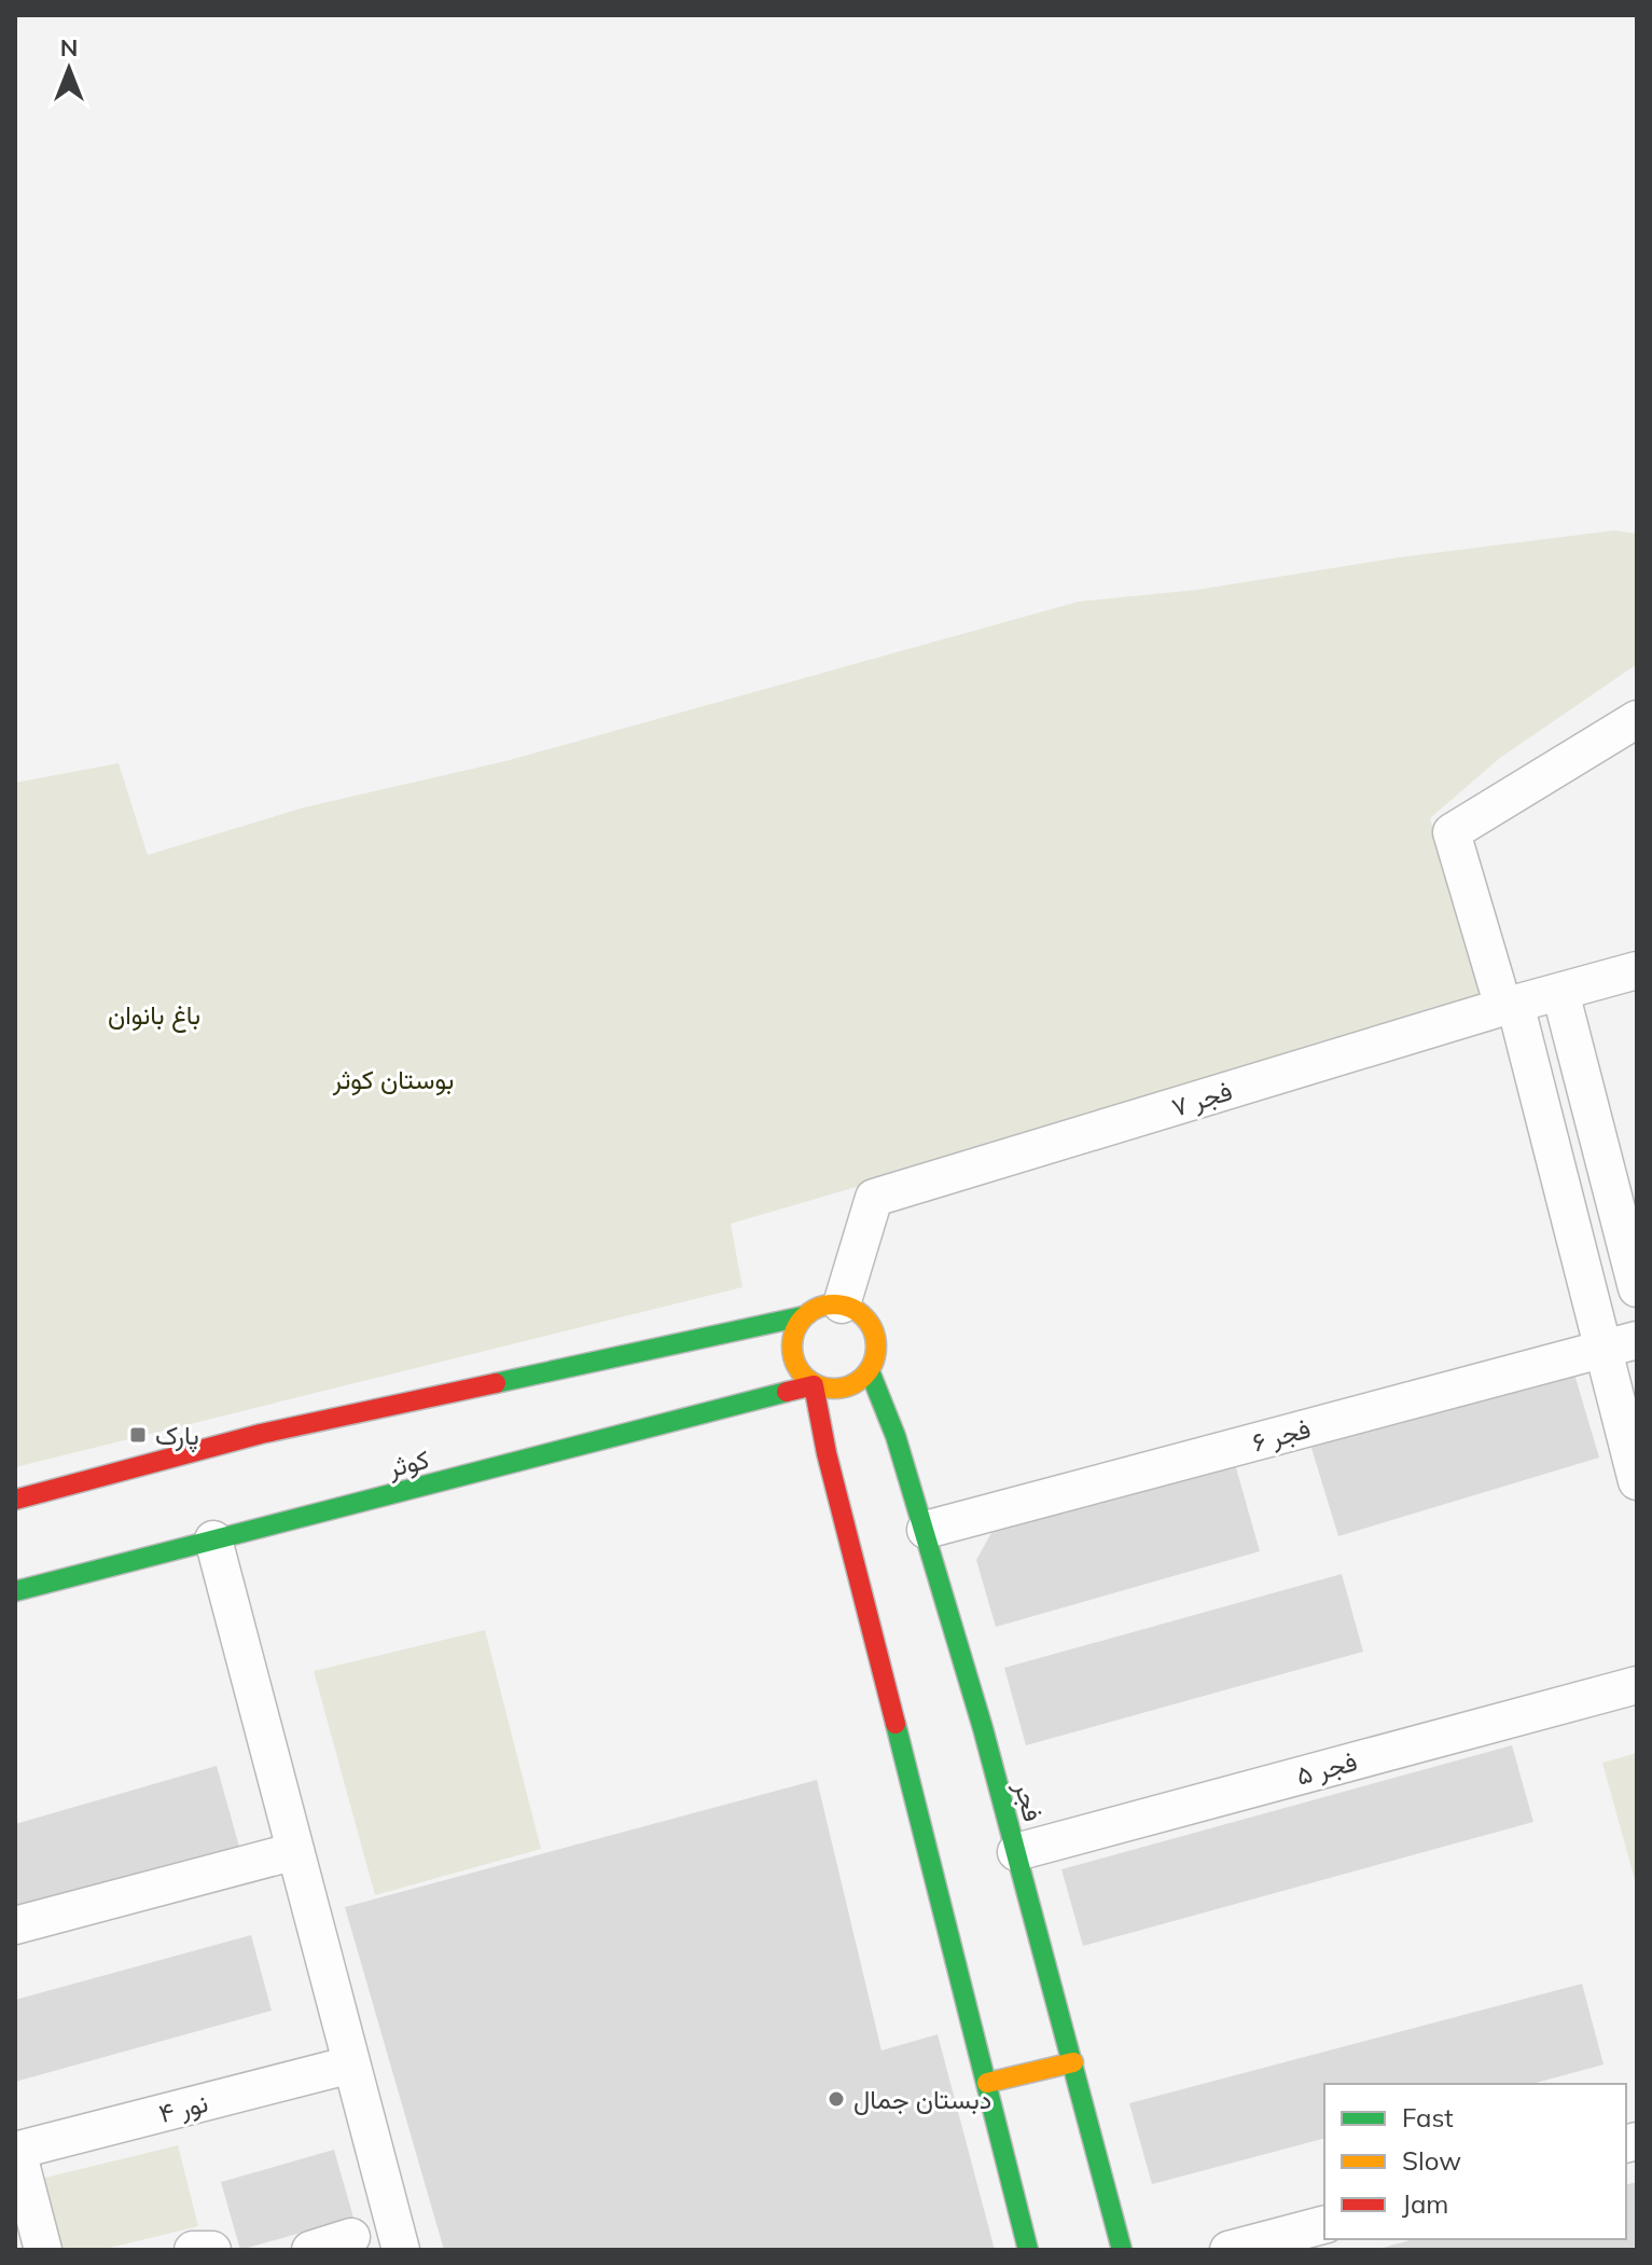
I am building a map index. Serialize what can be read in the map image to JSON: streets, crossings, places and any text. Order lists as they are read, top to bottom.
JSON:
{
  "streets": {
    "street": [
      "فجر ۷",
      "فجر ۶",
      "کوثر",
      "فجر ۵",
      "فجر",
      "نور ۴"
    ]
  },
  "crossings": [
    ["فجر ۷", "کوثر"],
    ["فجر ۷", "فجر"],
    ["فجر ۶", "فجر"],
    ["کوثر", "فجر"],
    ["فجر ۵", "فجر"]
  ],
  "parks": ["باغ بانوان", "بوستان کوثر"],
  "places": {
    "transit": ["پارک"],
    "other": ["دبستان جمال"]
  },
  "legend": ["Fast", "Slow", "Jam"],
  "north": "top"
}
